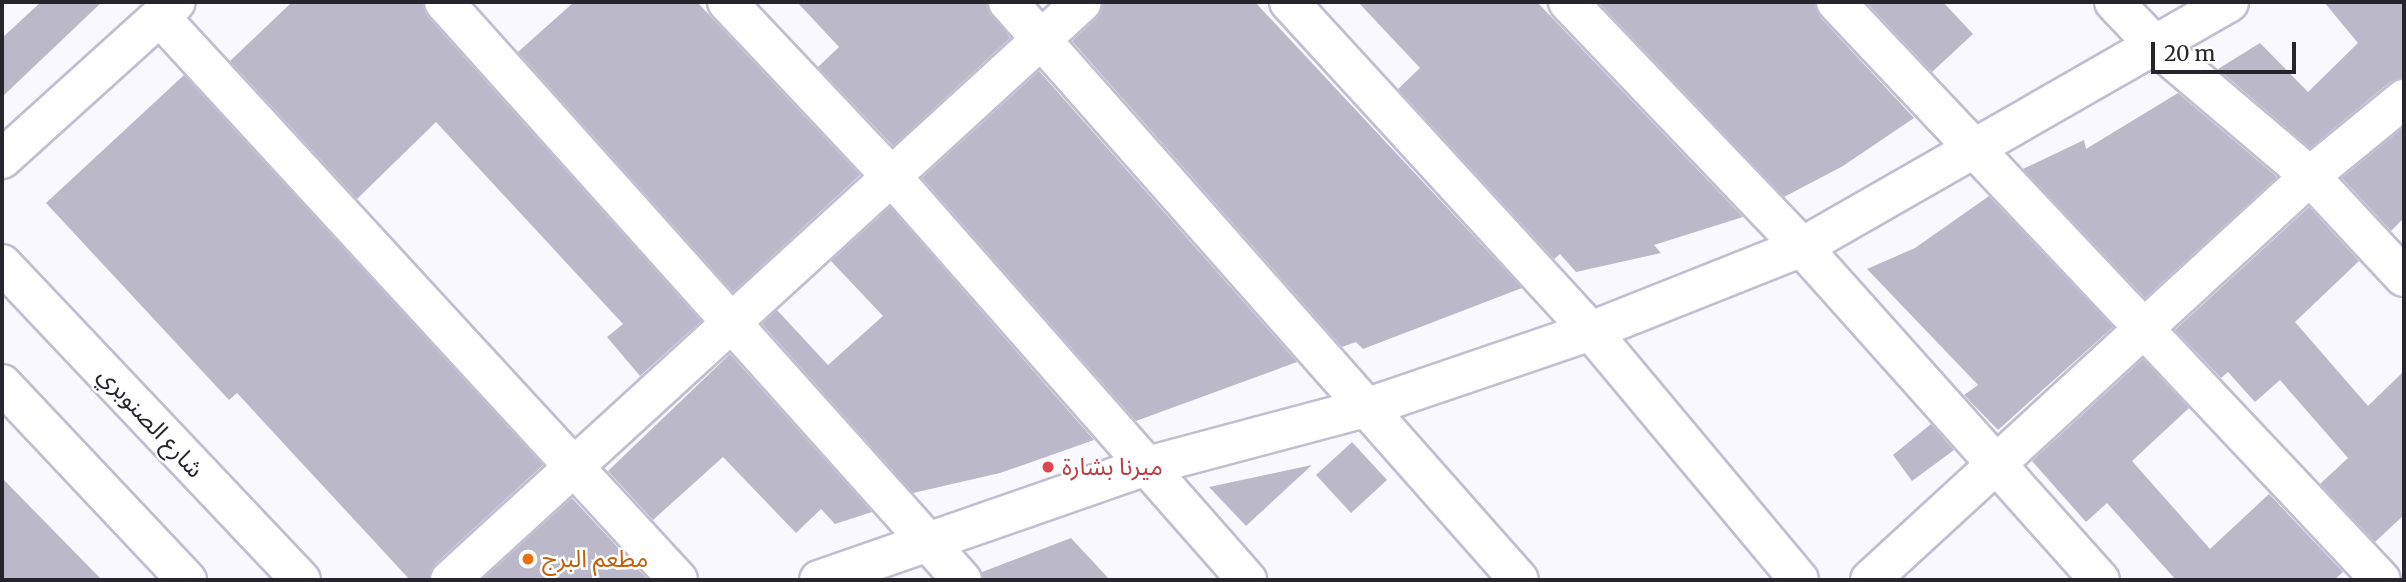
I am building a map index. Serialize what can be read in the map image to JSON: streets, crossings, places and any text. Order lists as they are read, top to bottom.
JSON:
{
  "streets": {
    "street": ["شارع الصنوبري"]
  },
  "places": ["ميرنا بشارة", "مطعم البرج"],
  "scale_bar": "20 m"
}
